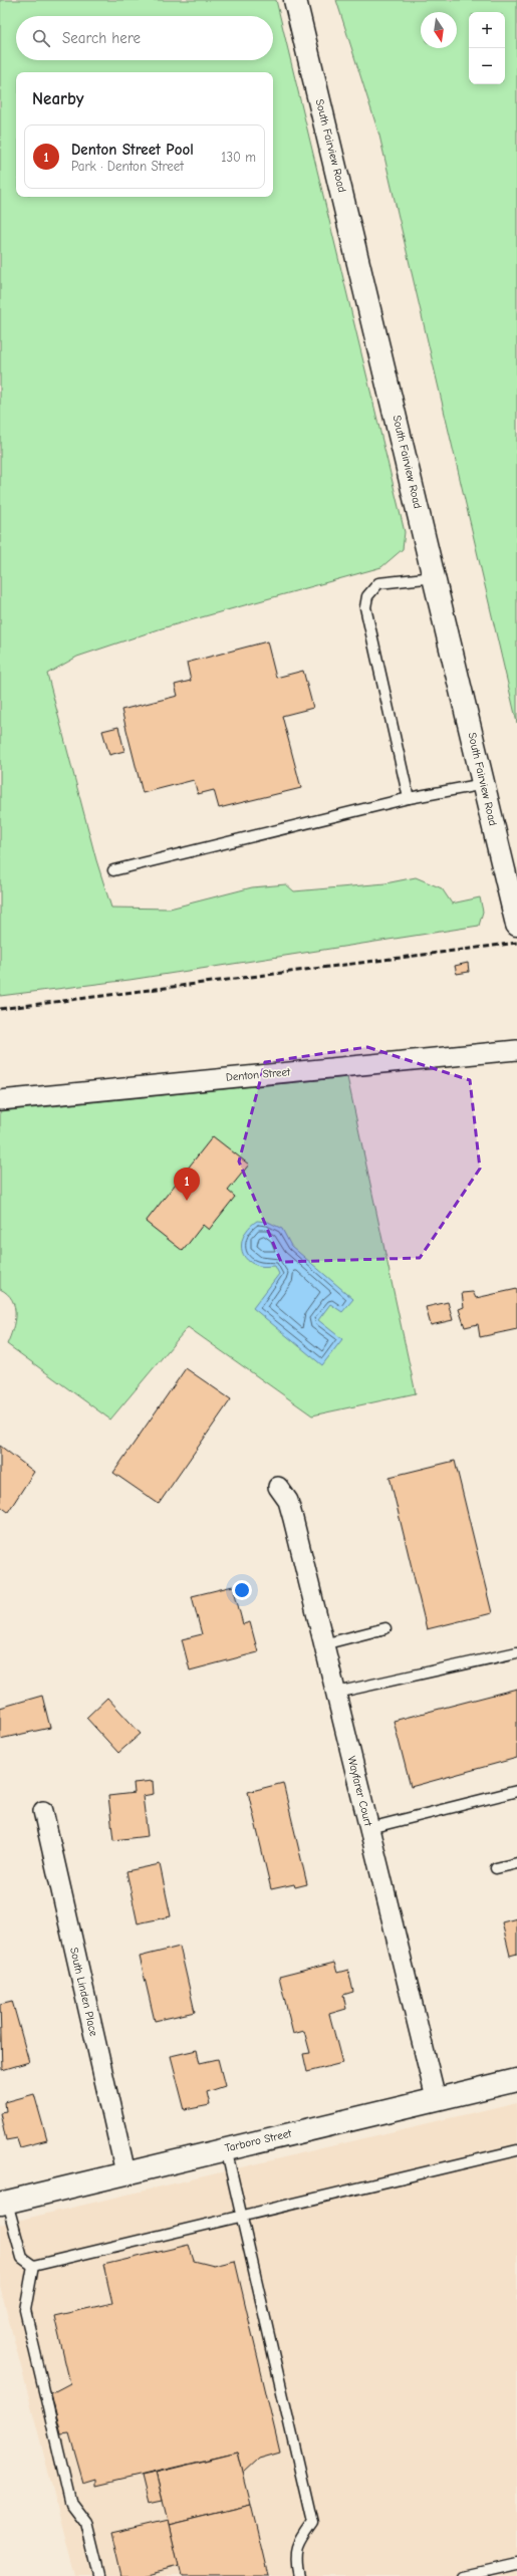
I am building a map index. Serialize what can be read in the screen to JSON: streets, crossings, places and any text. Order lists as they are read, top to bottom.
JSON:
{
  "streets": {
    "main road": ["South Fairview Road", "Tarboro Street"],
    "street": ["Denton Street", "Wayfarer Court", "South Linden Place"]
  },
  "crossings": [
    ["Wayfarer Court", "Tarboro Street"],
    ["South Linden Place", "Tarboro Street"]
  ],
  "north": "bottom",
  "page": {
    "map_buttons": ["+", "−"],
    "search": "Search here",
    "heading": "Nearby",
    "list": [
      {
        "mark": "1",
        "name": "Denton Street Pool",
        "note": "Park · Denton Street",
        "value": "130 m"
      }
    ],
    "pins": "1"
  }
}
